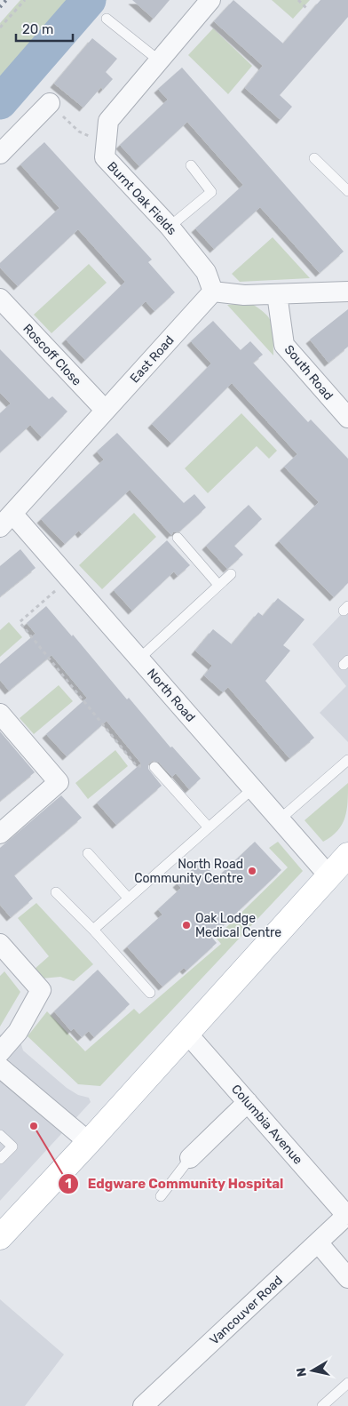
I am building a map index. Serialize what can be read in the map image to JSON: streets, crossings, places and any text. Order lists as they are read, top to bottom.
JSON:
{
  "streets": {
    "street": [
      "Burnt Oak Fields",
      "Roscoff Close",
      "East Road",
      "South Road",
      "North Road",
      "Columbia Avenue",
      "Vancouver Road"
    ]
  },
  "crossings": [
    ["Burnt Oak Fields", "East Road"],
    ["Roscoff Close", "East Road"],
    ["East Road", "North Road"],
    ["Columbia Avenue", "Vancouver Road"]
  ],
  "places": ["North Road Community Centre", "Oak Lodge Medical Centre", "Edgware Community Hospital"],
  "scale_bar": "20 m",
  "north": "left"
}
